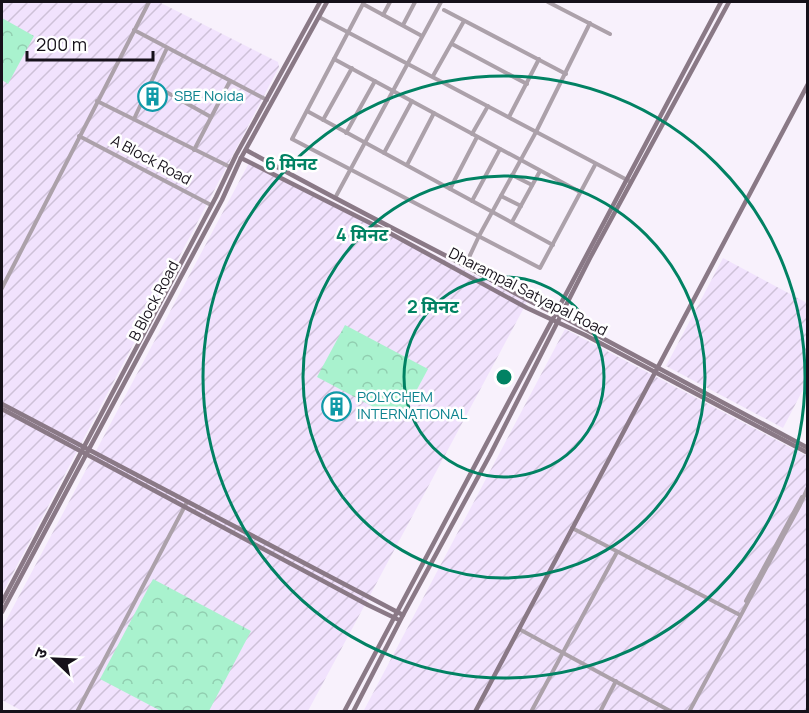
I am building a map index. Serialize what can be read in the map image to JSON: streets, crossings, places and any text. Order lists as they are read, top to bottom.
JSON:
{
  "streets": {
    "street": ["A Block Road", "Dharampal Satyapal Road", "B Block Road"]
  },
  "crossings": [
    ["A Block Road", "B Block Road"],
    ["Dharampal Satyapal Road", "B Block Road"]
  ],
  "places": {
    "building": ["SBE Noida", "POLYCHEM INTERNATIONAL"]
  },
  "scale_bar": "200 m",
  "north": "top left",
  "rings": ["6 मिनट", "4 मिनट", "2 मिनट"]
}
